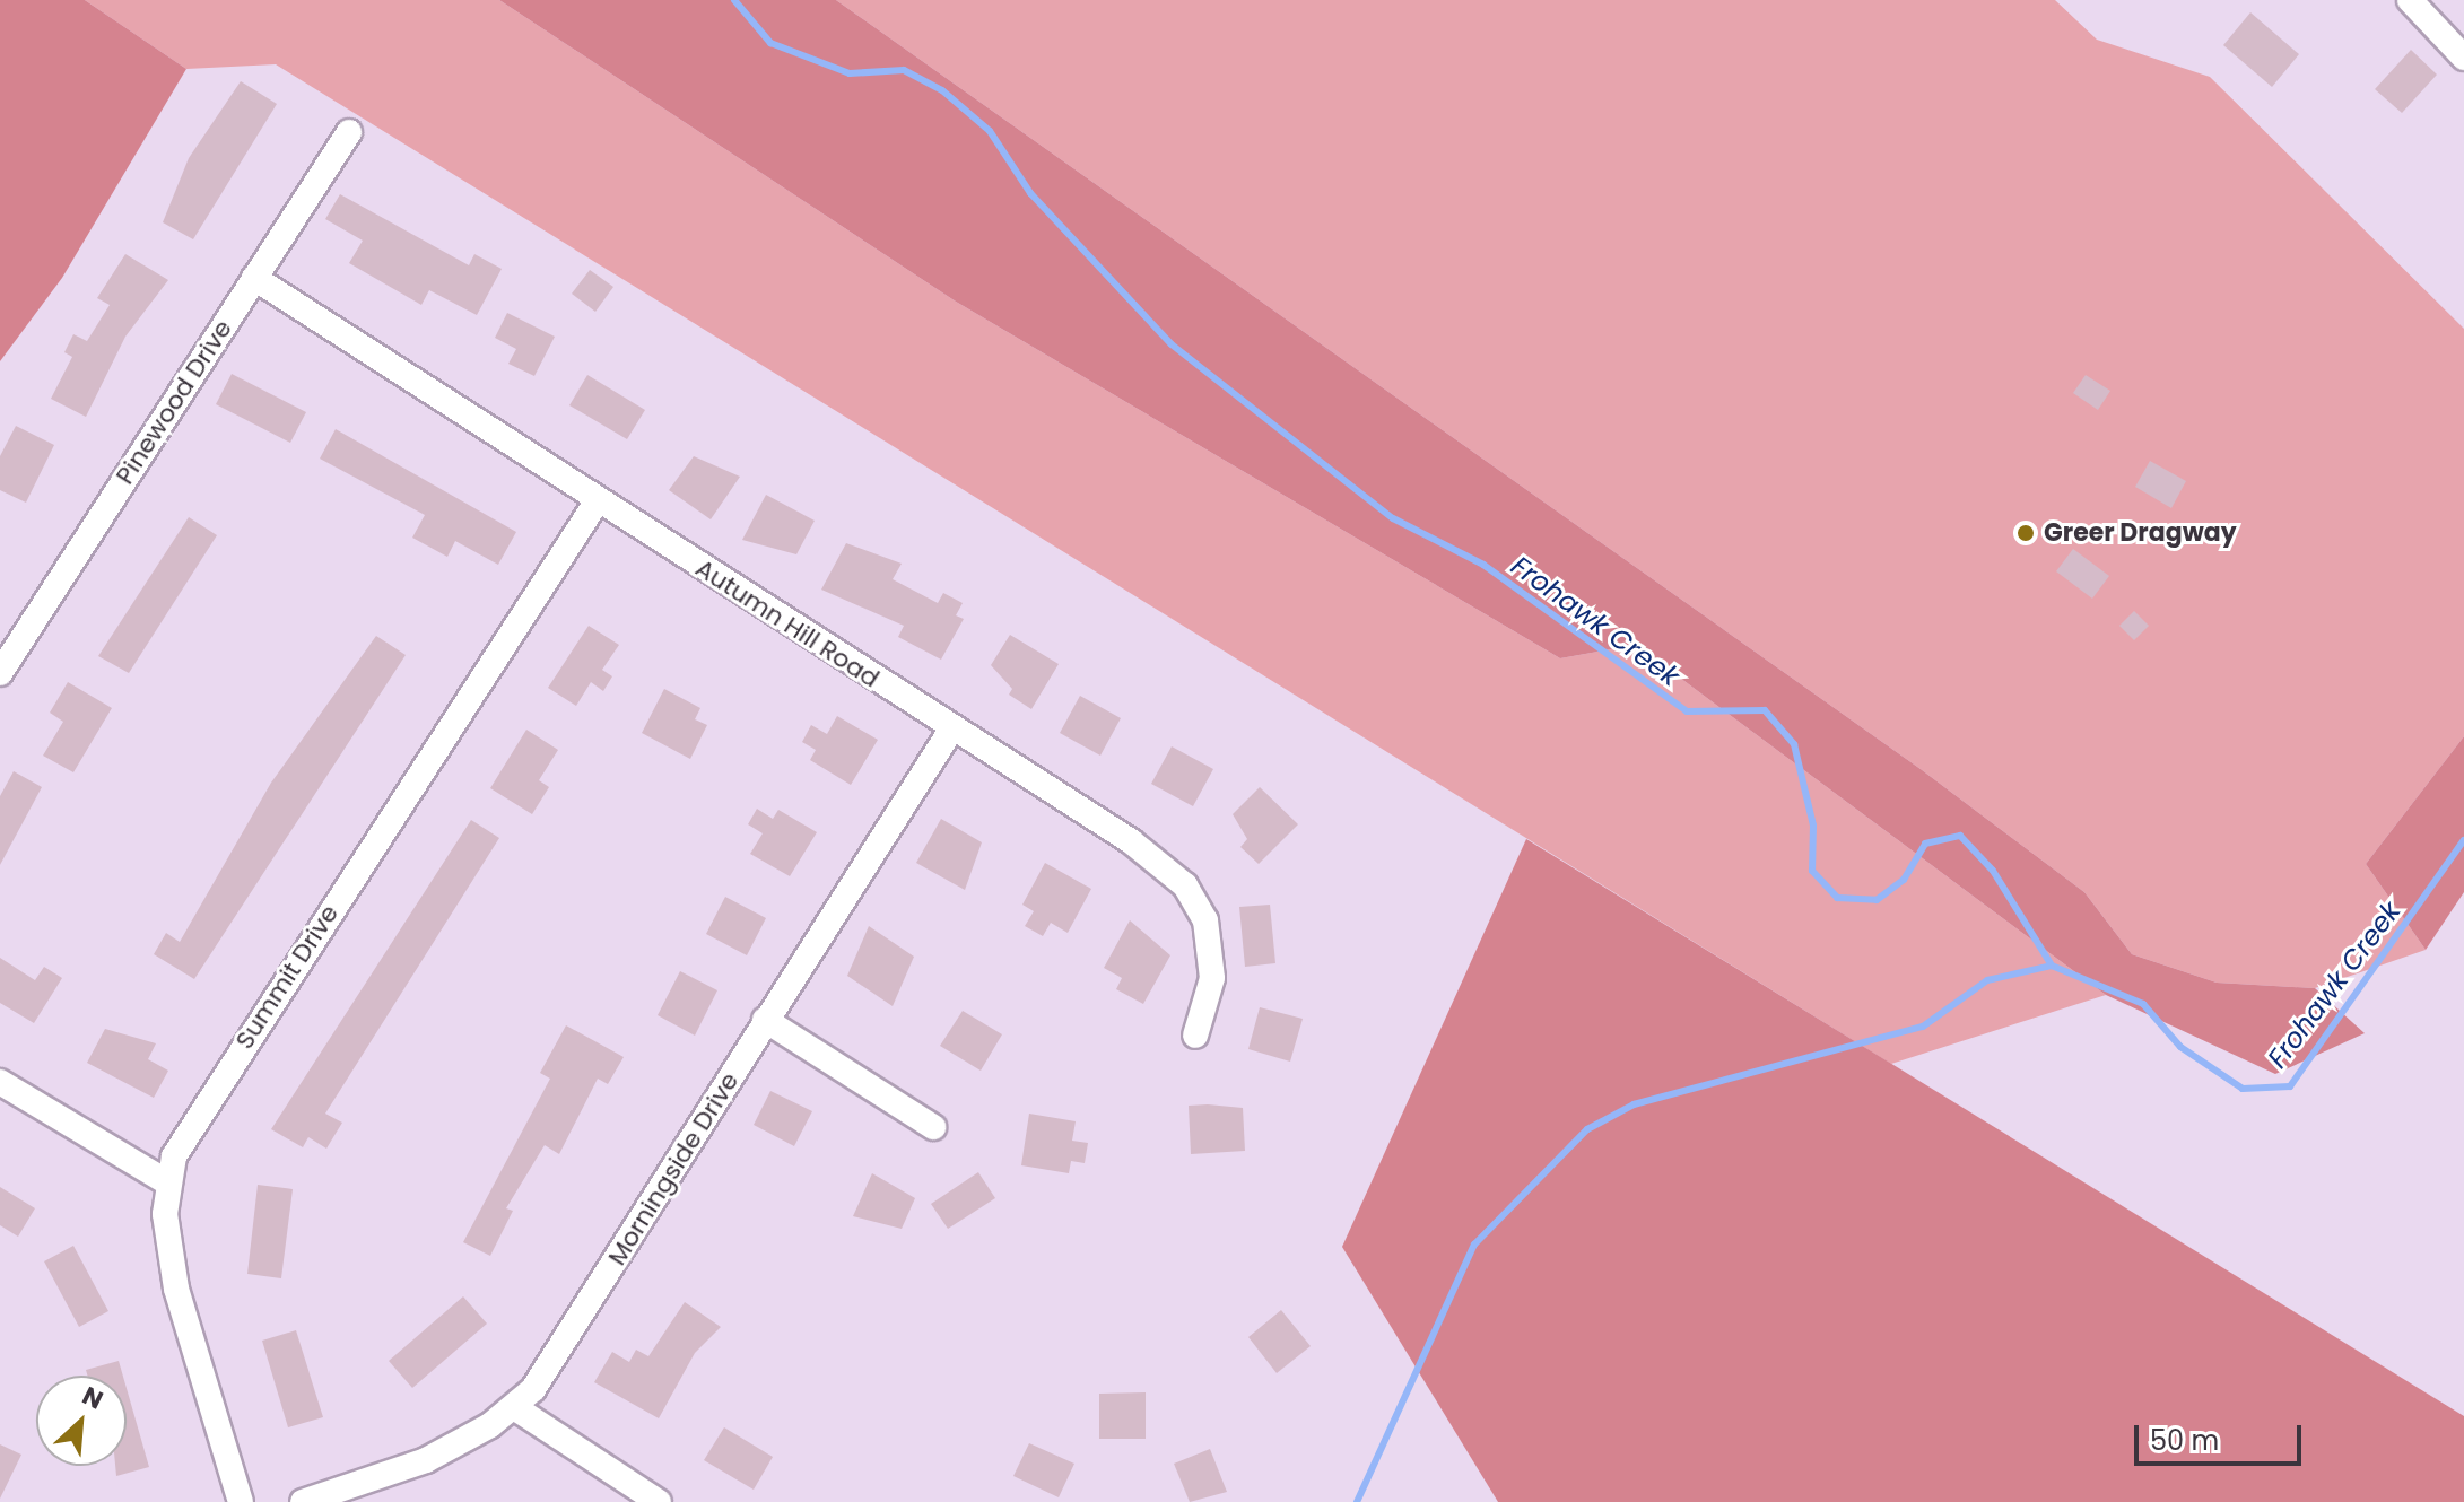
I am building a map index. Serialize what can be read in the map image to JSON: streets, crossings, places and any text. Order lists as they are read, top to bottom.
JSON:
{
  "streets": {
    "street": [
      "Pinewood Drive",
      "Autumn Hill Road",
      "Summit Drive",
      "Morningside Drive"
    ]
  },
  "crossings": [
    ["Pinewood Drive", "Autumn Hill Road"],
    ["Autumn Hill Road", "Summit Drive"],
    ["Autumn Hill Road", "Morningside Drive"]
  ],
  "water": ["Frohawk Creek"],
  "places": ["Greer Dragway"],
  "scale_bar": "50 m",
  "north": "top right"
}
